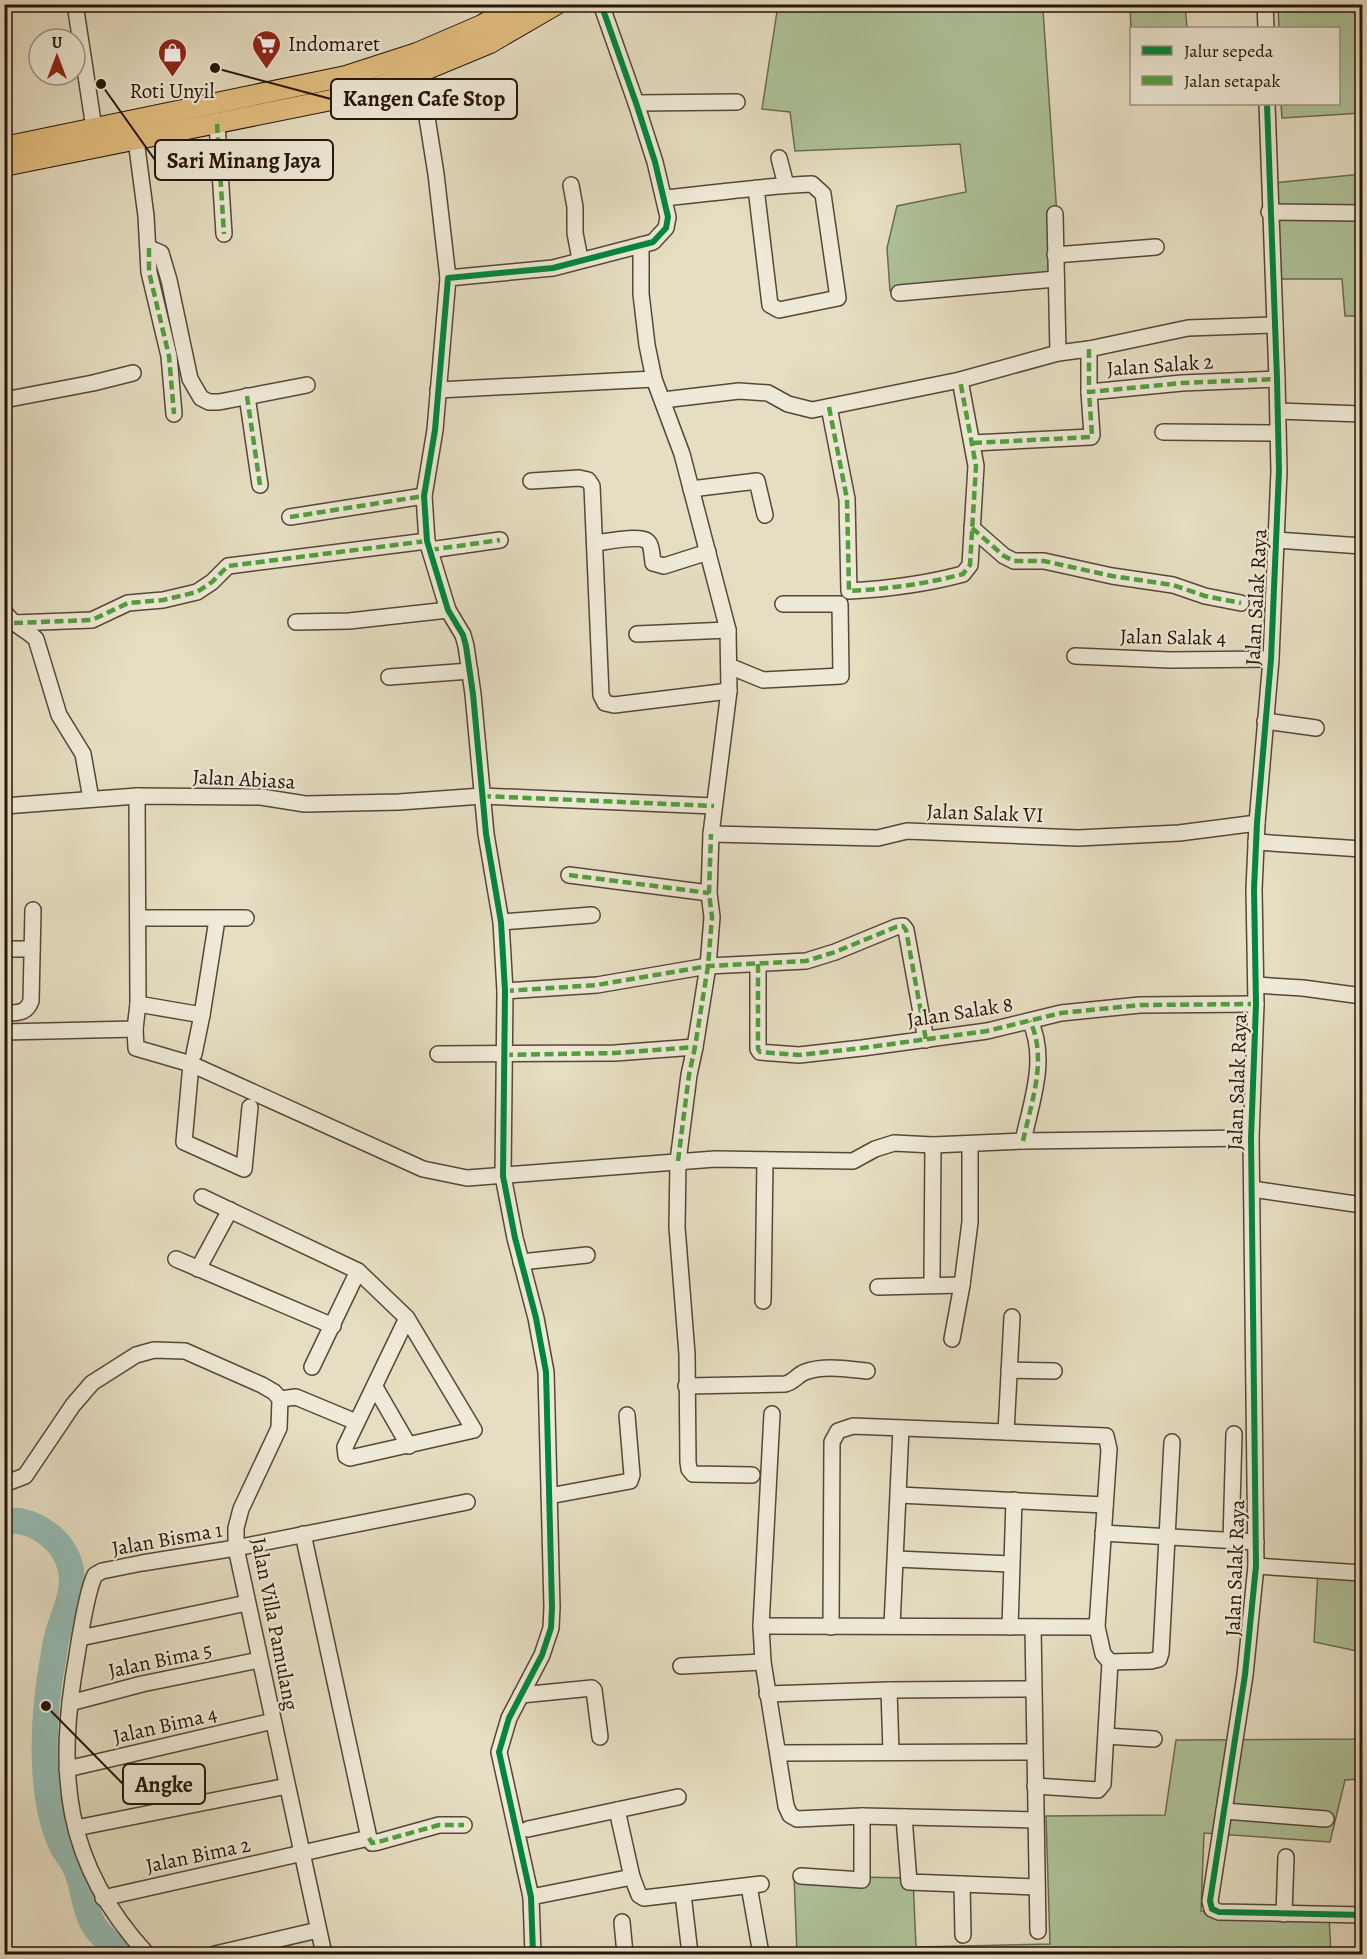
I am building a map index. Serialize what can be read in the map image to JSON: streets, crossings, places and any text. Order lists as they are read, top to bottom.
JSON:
{
  "streets": {
    "street": [
      "Jalan Salak 2",
      "Jalan Salak Raya",
      "Jalan Salak 4",
      "Jalan Abiasa",
      "Jalan Salak VI",
      "Jalan Salak 8",
      "Jalan Bisma 1",
      "Jalan Villa Pamulang",
      "Jalan Bima 5",
      "Jalan Bima 4",
      "Jalan Bima 2"
    ]
  },
  "crossings": [
    ["Jalan Salak 2", "Jalan Salak Raya"],
    ["Jalan Salak Raya", "Jalan Salak 4"],
    ["Jalan Salak Raya", "Jalan Salak VI"],
    ["Jalan Salak Raya", "Jalan Salak 8"],
    ["Jalan Bisma 1", "Jalan Villa Pamulang"],
    ["Jalan Bisma 1", "Jalan Bima 5"],
    ["Jalan Bisma 1", "Jalan Bima 4"],
    ["Jalan Bisma 1", "Jalan Bima 2"],
    ["Jalan Villa Pamulang", "Jalan Bima 5"],
    ["Jalan Villa Pamulang", "Jalan Bima 4"],
    ["Jalan Villa Pamulang", "Jalan Bima 2"]
  ],
  "places": {
    "other": ["Kangen Cafe Stop", "Sari Minang Jaya", "Angke"],
    "supermarket": ["Indomaret"],
    "shop": ["Roti Unyil"]
  },
  "legend": ["Jalur sepeda", "Jalan setapak"],
  "north": "top"
}
